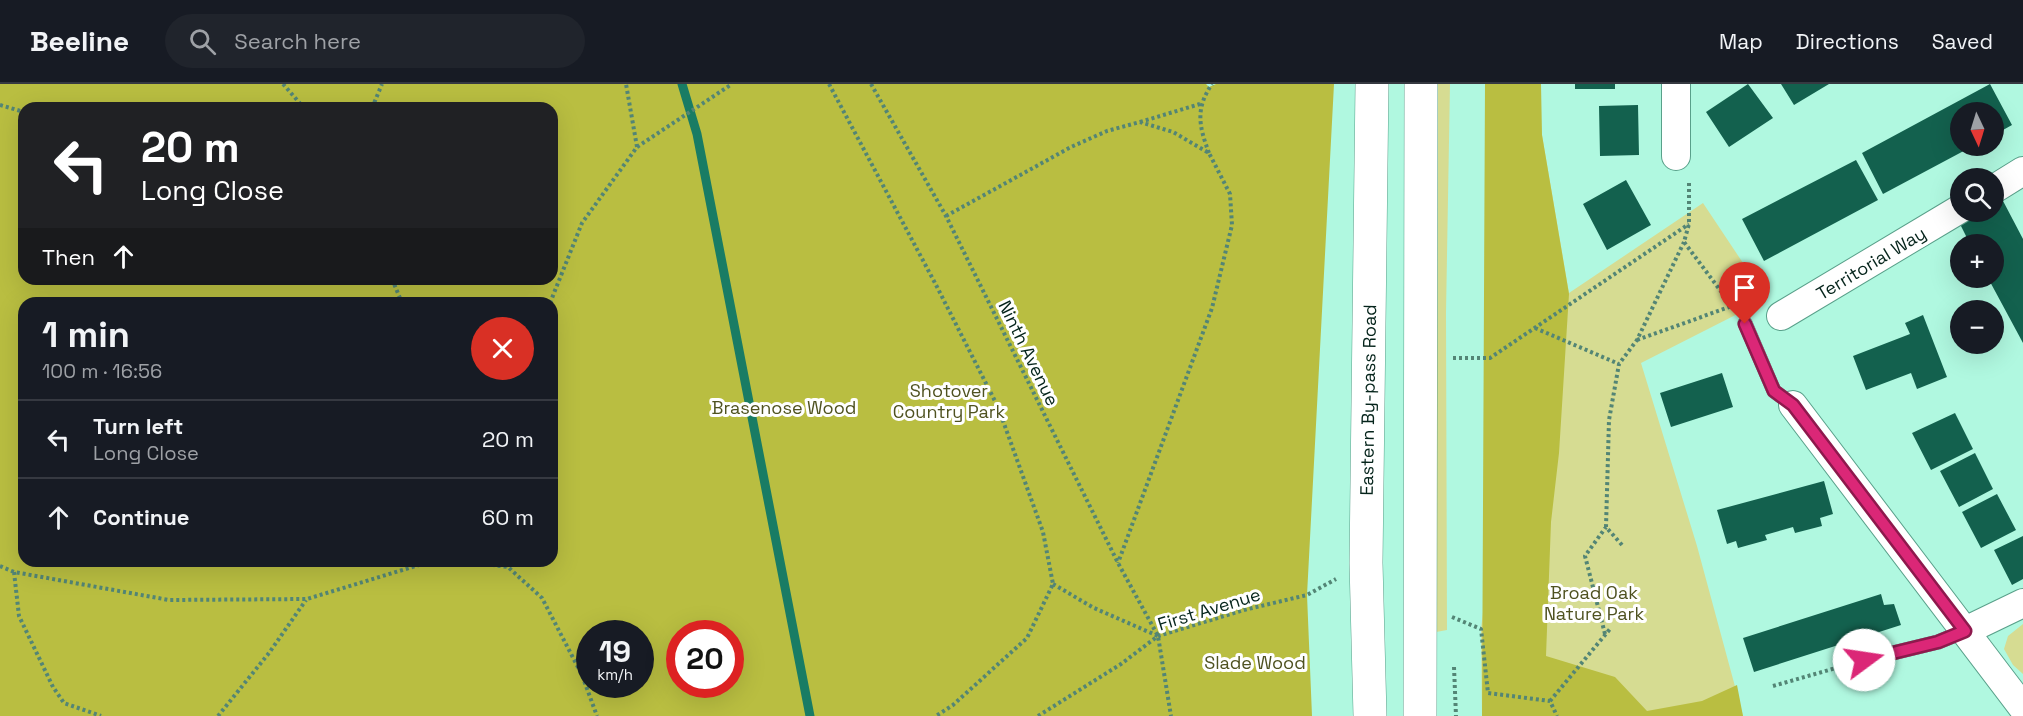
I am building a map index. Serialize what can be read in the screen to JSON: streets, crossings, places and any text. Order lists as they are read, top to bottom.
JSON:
{
  "streets": {
    "highway": ["Eastern By-pass Road"],
    "street": ["Territorial Way"],
    "path": ["Ninth Avenue", "First Avenue"]
  },
  "crossings": [
    ["Ninth Avenue", "First Avenue"],
    ["Eastern By-pass Road", "First Avenue"]
  ],
  "parks": [
    "Shotover Country Park",
    "Brasenose Wood",
    "Broad Oak Nature Park",
    "Slade Wood"
  ],
  "north": "bottom",
  "page": {
    "header": "Beeline",
    "search": "Search here",
    "nav": ["Map", "Directions", "Saved"],
    "map_buttons": ["+", "−"],
    "turn": ["20 m", "Long Close"],
    "then": "Then",
    "heading": ["1 min", "100 m · 16:56"],
    "list": [
      {
        "name": "Turn left",
        "note": "Long Close",
        "value": "20 m"
      },
      {
        "name": "Continue",
        "value": "60 m"
      }
    ],
    "speed": "19 km/h",
    "limit": "20"
  }
}
